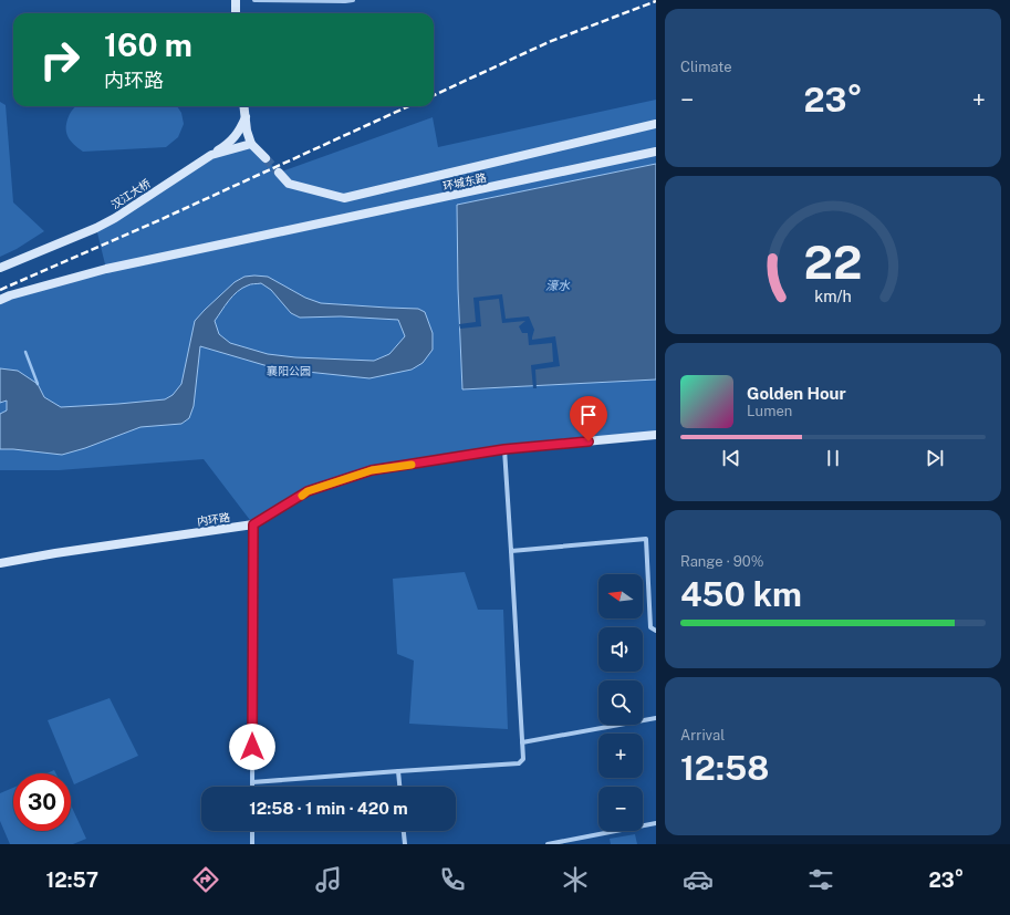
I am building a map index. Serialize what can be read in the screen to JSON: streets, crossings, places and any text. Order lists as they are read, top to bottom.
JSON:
{
  "streets": {
    "main road": ["环城东路", "汉江大桥", "内环路"]
  },
  "water": ["濠水"],
  "parks": ["襄阳公园"],
  "north": "left",
  "page": {
    "tile": [
      "Climate",
      ["Range · 90%", "450 km"],
      ["Arrival", "12:58"]
    ],
    "turn": ["160 m", "内环路"],
    "heat": ["−", "23°", "+"],
    "song": ["Golden Hour", "Lumen"],
    "map_buttons": ["+", "−"],
    "limit": "30",
    "trip": "12:58 · 1 min · 420 m",
    "tabs": ["12:57", "23°"],
    "gauge": ["22", "km/h"]
  }
}
